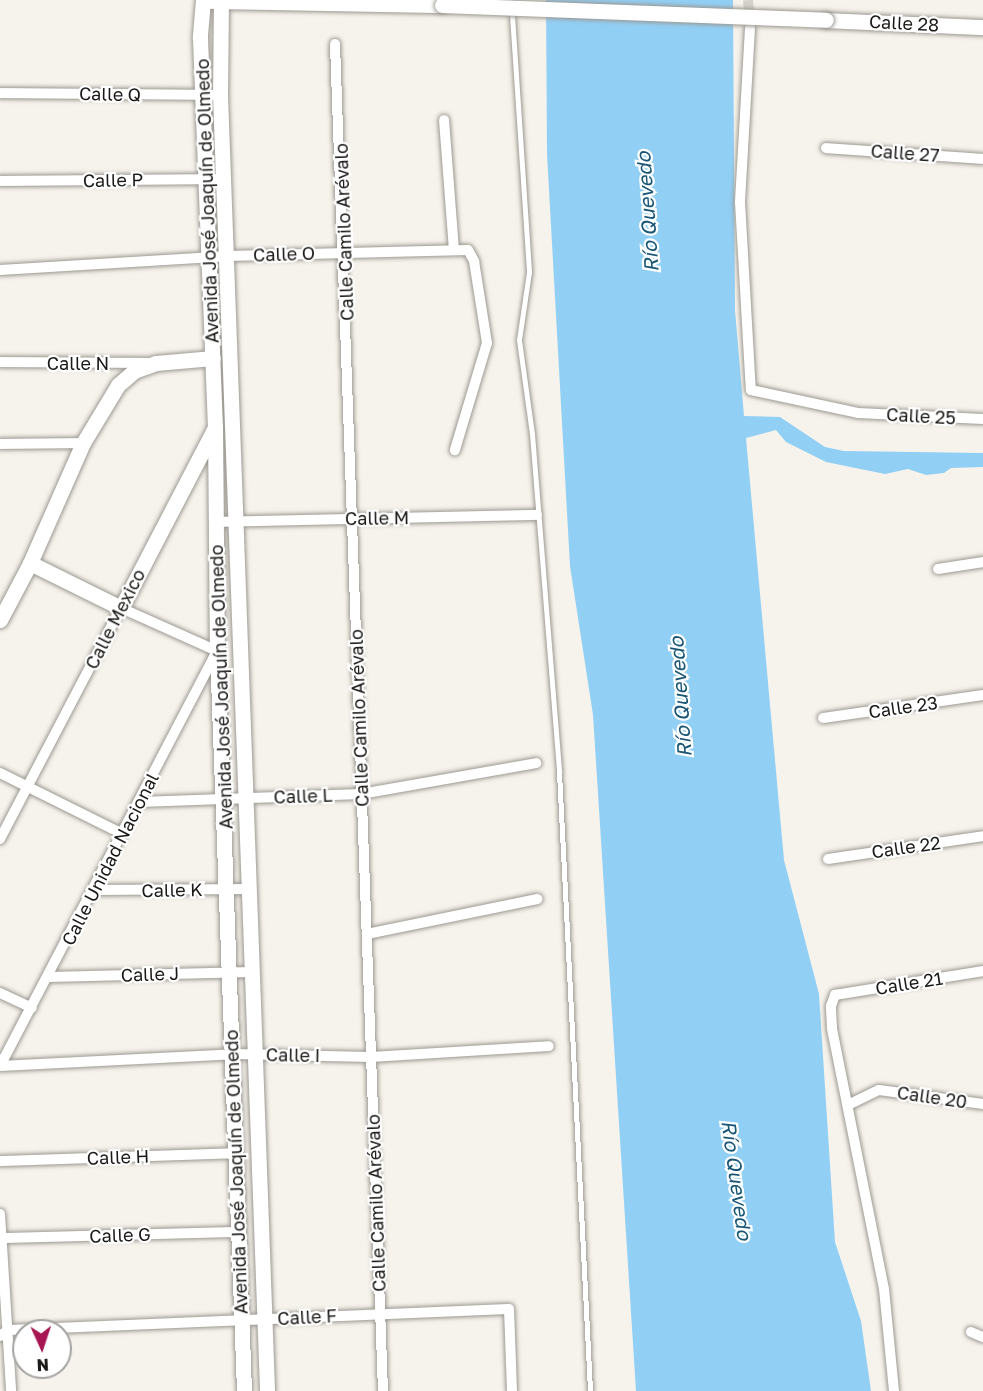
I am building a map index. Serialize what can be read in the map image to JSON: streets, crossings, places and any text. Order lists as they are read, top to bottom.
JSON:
{
  "streets": {
    "main road": ["Calle 28", "Avenida José Joaquín de Olmedo", "Calle Mexico"],
    "street": [
      "Calle Q",
      "Calle 27",
      "Calle P",
      "Calle Camilo Arévalo",
      "Calle O",
      "Calle N",
      "Calle 25",
      "Calle M",
      "Calle 23",
      "Calle L",
      "Calle 22",
      "Calle Unidad Nacional",
      "Calle K",
      "Calle J",
      "Calle 21",
      "Calle I",
      "Calle 20",
      "Calle H",
      "Calle G",
      "Calle F"
    ]
  },
  "crossings": [
    ["Calle Q", "Avenida José Joaquín de Olmedo"],
    ["Calle P", "Avenida José Joaquín de Olmedo"],
    ["Avenida José Joaquín de Olmedo", "Calle O"],
    ["Avenida José Joaquín de Olmedo", "Calle M"],
    ["Avenida José Joaquín de Olmedo", "Calle Mexico"],
    ["Avenida José Joaquín de Olmedo", "Calle L"],
    ["Avenida José Joaquín de Olmedo", "Calle Unidad Nacional"],
    ["Avenida José Joaquín de Olmedo", "Calle K"],
    ["Avenida José Joaquín de Olmedo", "Calle J"],
    ["Avenida José Joaquín de Olmedo", "Calle I"],
    ["Avenida José Joaquín de Olmedo", "Calle H"],
    ["Avenida José Joaquín de Olmedo", "Calle G"],
    ["Avenida José Joaquín de Olmedo", "Calle F"],
    ["Calle Camilo Arévalo", "Calle O"],
    ["Calle Camilo Arévalo", "Calle M"],
    ["Calle Camilo Arévalo", "Calle L"],
    ["Calle Camilo Arévalo", "Calle I"],
    ["Calle Camilo Arévalo", "Calle F"],
    ["Calle L", "Calle Unidad Nacional"],
    ["Calle Unidad Nacional", "Calle K"],
    ["Calle Unidad Nacional", "Calle J"],
    ["Calle Unidad Nacional", "Calle I"],
    ["Calle 21", "Calle 20"]
  ],
  "water": ["Río Quevedo"],
  "north": "bottom"
}
